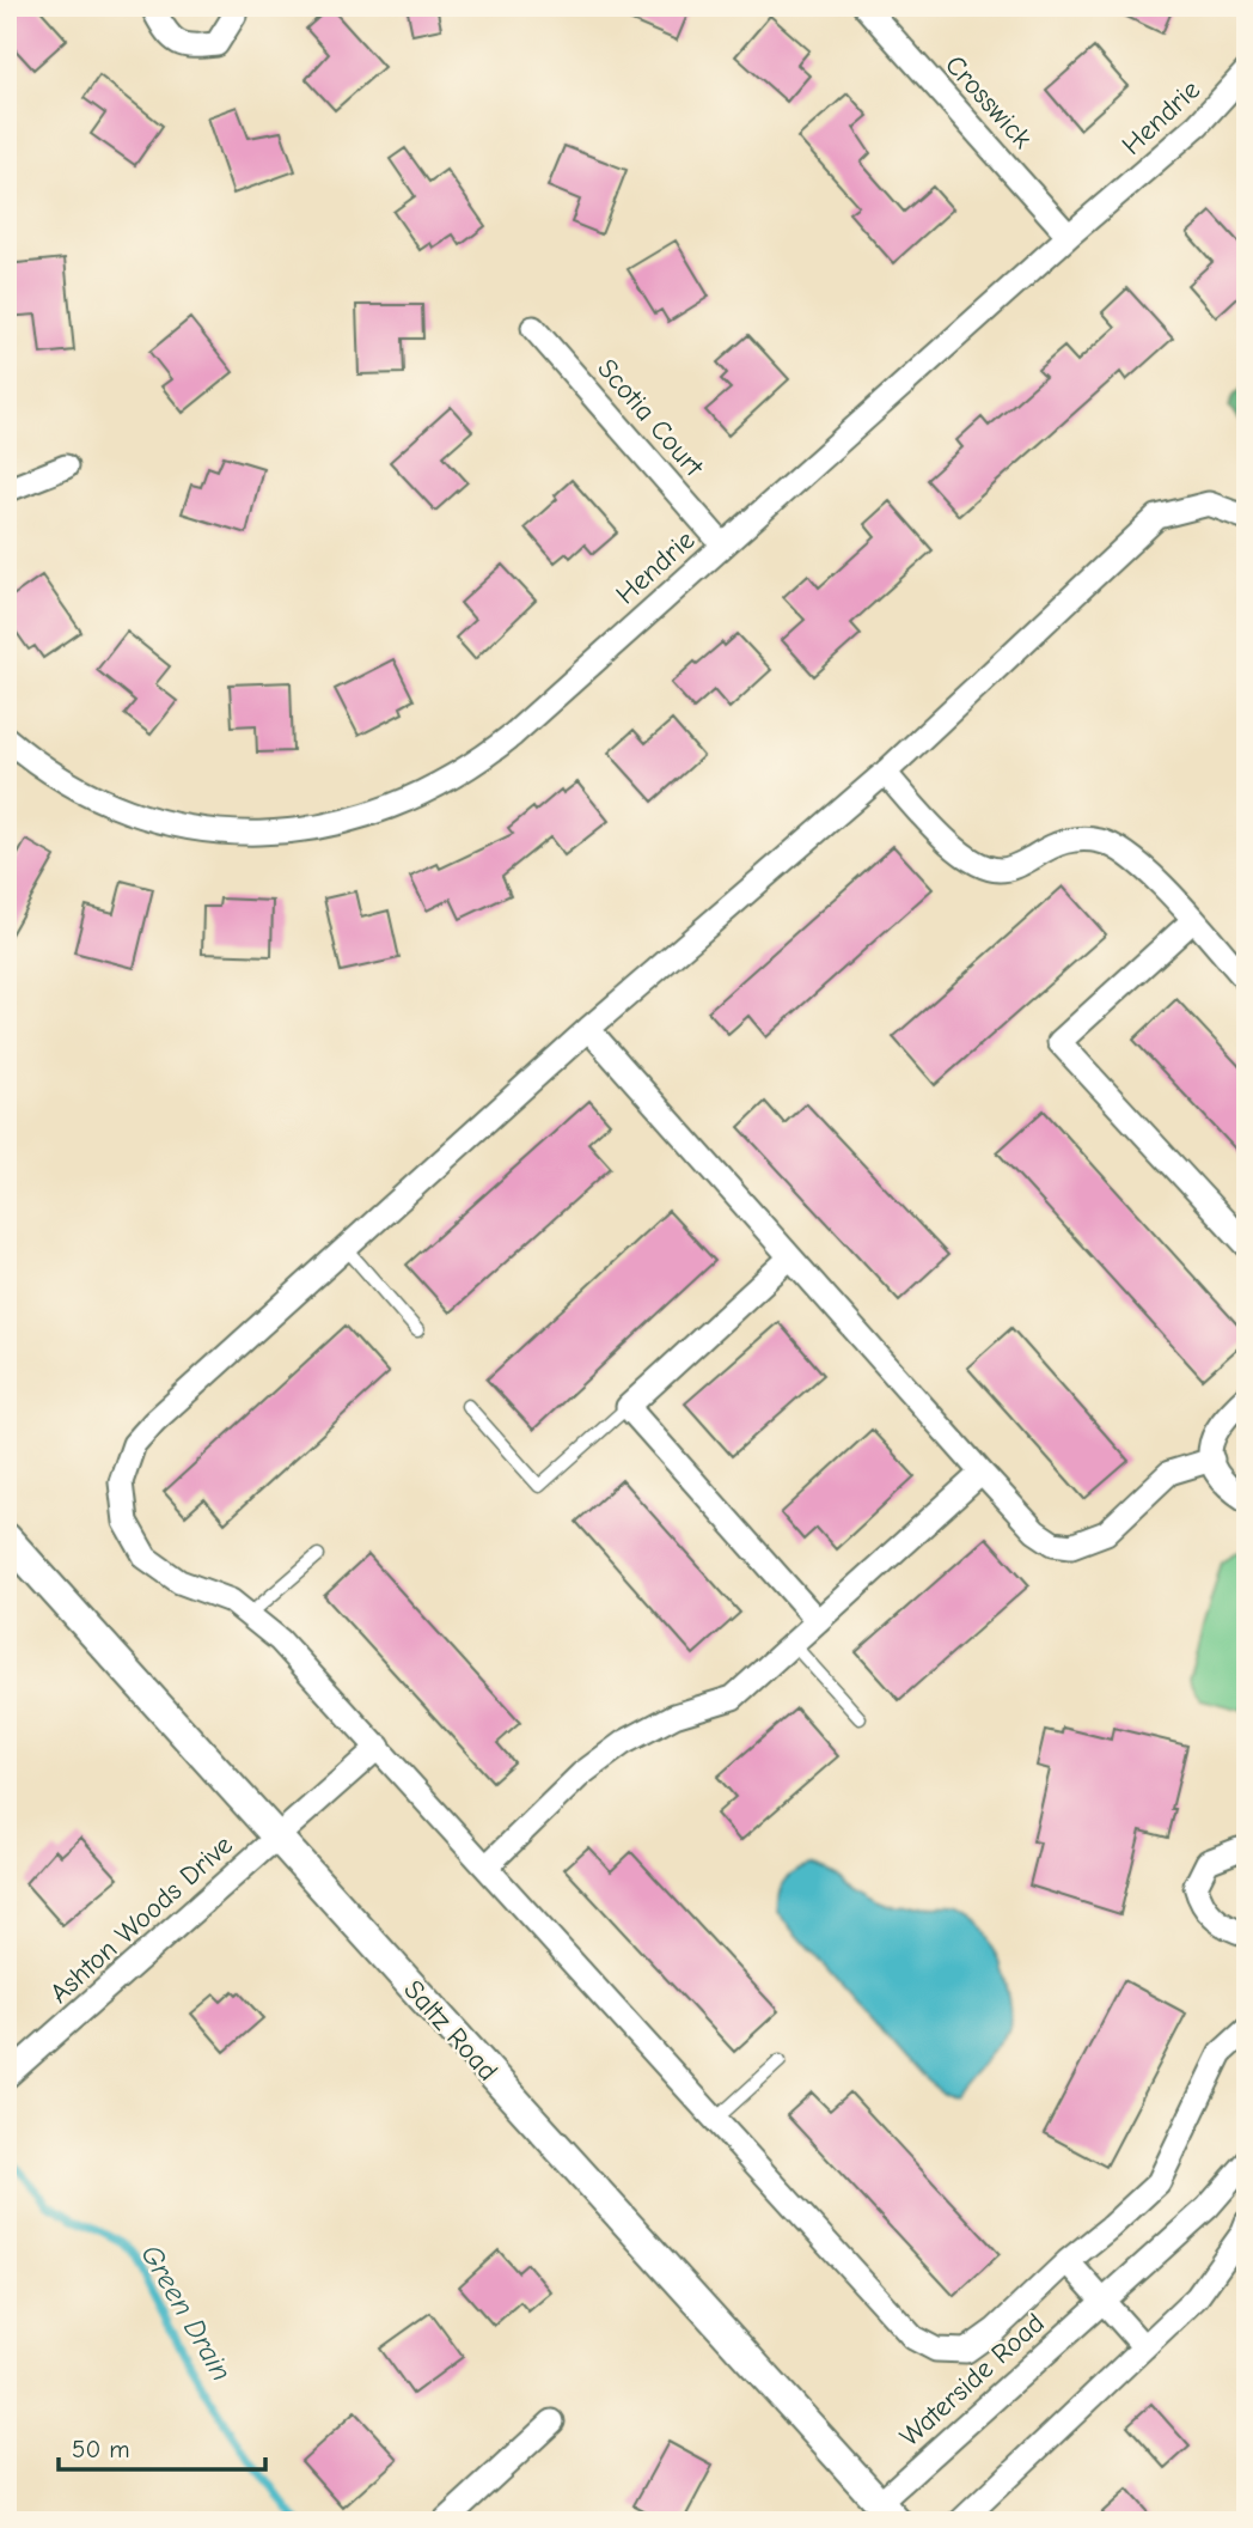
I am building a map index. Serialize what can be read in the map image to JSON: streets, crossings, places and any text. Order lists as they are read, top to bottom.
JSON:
{
  "streets": {
    "street": [
      "Crosswick",
      "Hendrie",
      "Scotia Court",
      "Ashton Woods Drive",
      "Saltz Road",
      "Waterside Road"
    ]
  },
  "crossings": [
    ["Crosswick", "Hendrie"],
    ["Hendrie", "Scotia Court"],
    ["Ashton Woods Drive", "Saltz Road"],
    ["Saltz Road", "Waterside Road"]
  ],
  "water": ["Green Drain"],
  "scale_bar": "50 m"
}
